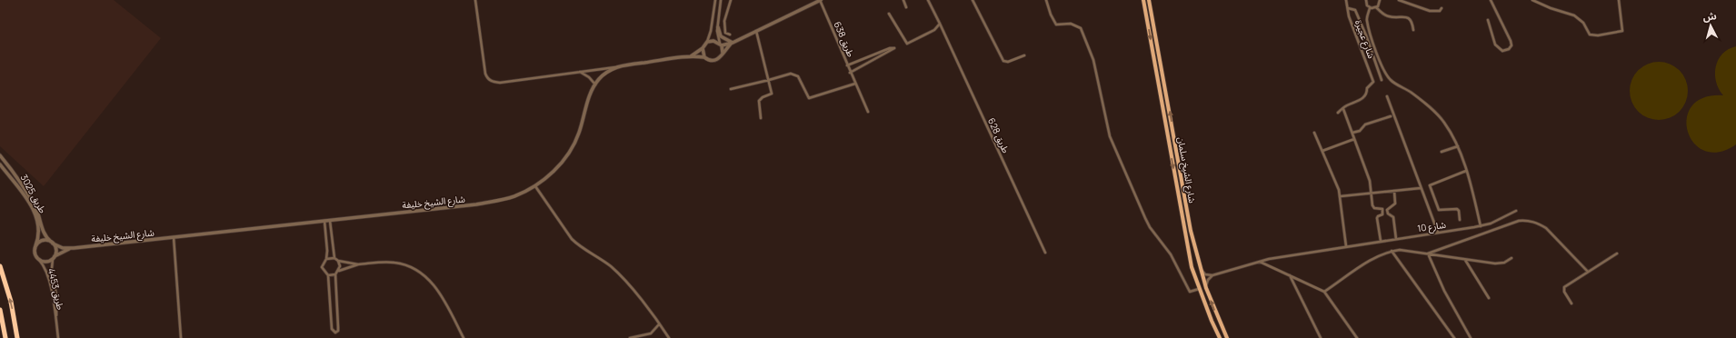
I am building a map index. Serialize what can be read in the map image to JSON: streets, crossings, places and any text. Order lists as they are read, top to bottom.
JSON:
{
  "streets": {
    "main road": ["شارع الشيخ سلمان"],
    "street": [
      "طريق 638",
      "شارع عجيرة",
      "طريق 628",
      "طريق 3025",
      "شارع الشيخ خليفة",
      "شارع 10",
      "طريق 4453"
    ]
  },
  "crossings": [
    ["طريق 3025", "شارع الشيخ خليفة"],
    ["طريق 3025", "طريق 4453"],
    ["شارع الشيخ خليفة", "طريق 4453"]
  ],
  "north": "top"
}
